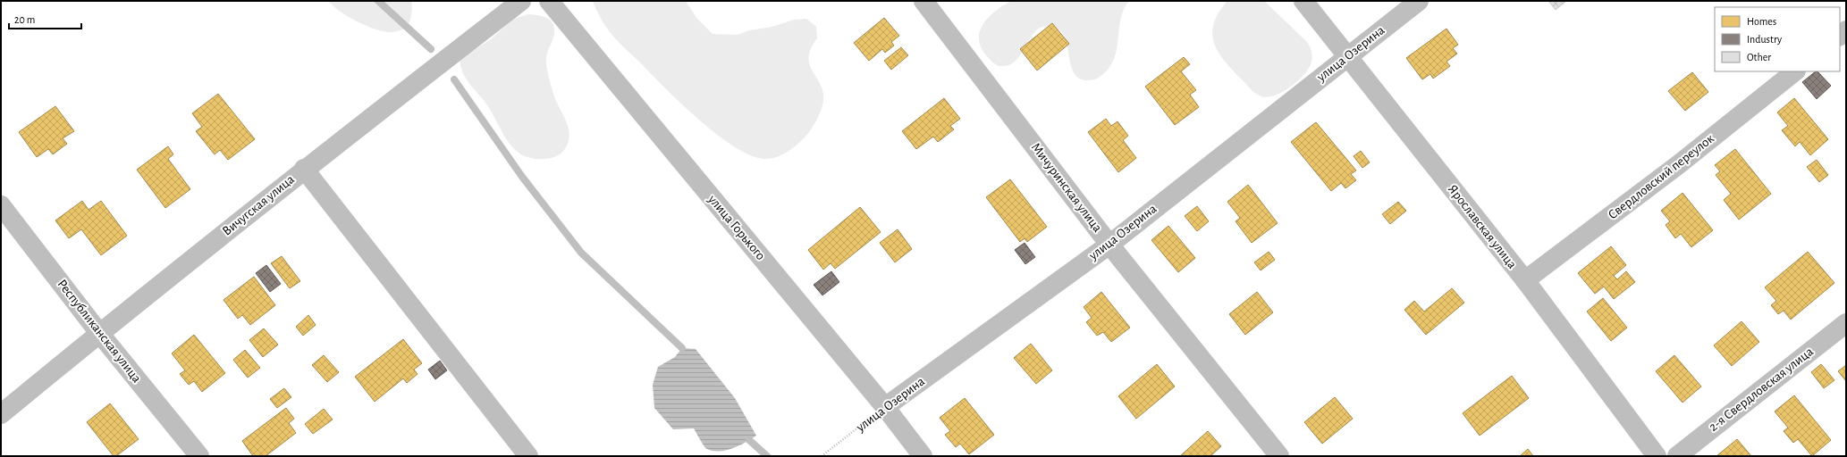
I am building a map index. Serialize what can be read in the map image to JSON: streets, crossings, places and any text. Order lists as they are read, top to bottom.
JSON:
{
  "streets": {
    "street": [
      "улица Озерина",
      "Свердловский переулок",
      "Мичуринская улица",
      "Вичугская улица",
      "Ярославская улица",
      "улица Горького",
      "Республиканская улица",
      "2-я Свердловская улица"
    ]
  },
  "crossings": [
    ["улица Озерина", "Мичуринская улица"],
    ["улица Озерина", "Ярославская улица"],
    ["улица Озерина", "улица Горького"],
    ["Свердловский переулок", "Ярославская улица"],
    ["Вичугская улица", "Республиканская улица"]
  ],
  "legend": ["Homes", "Industry", "Other"],
  "scale_bar": "20 m"
}
